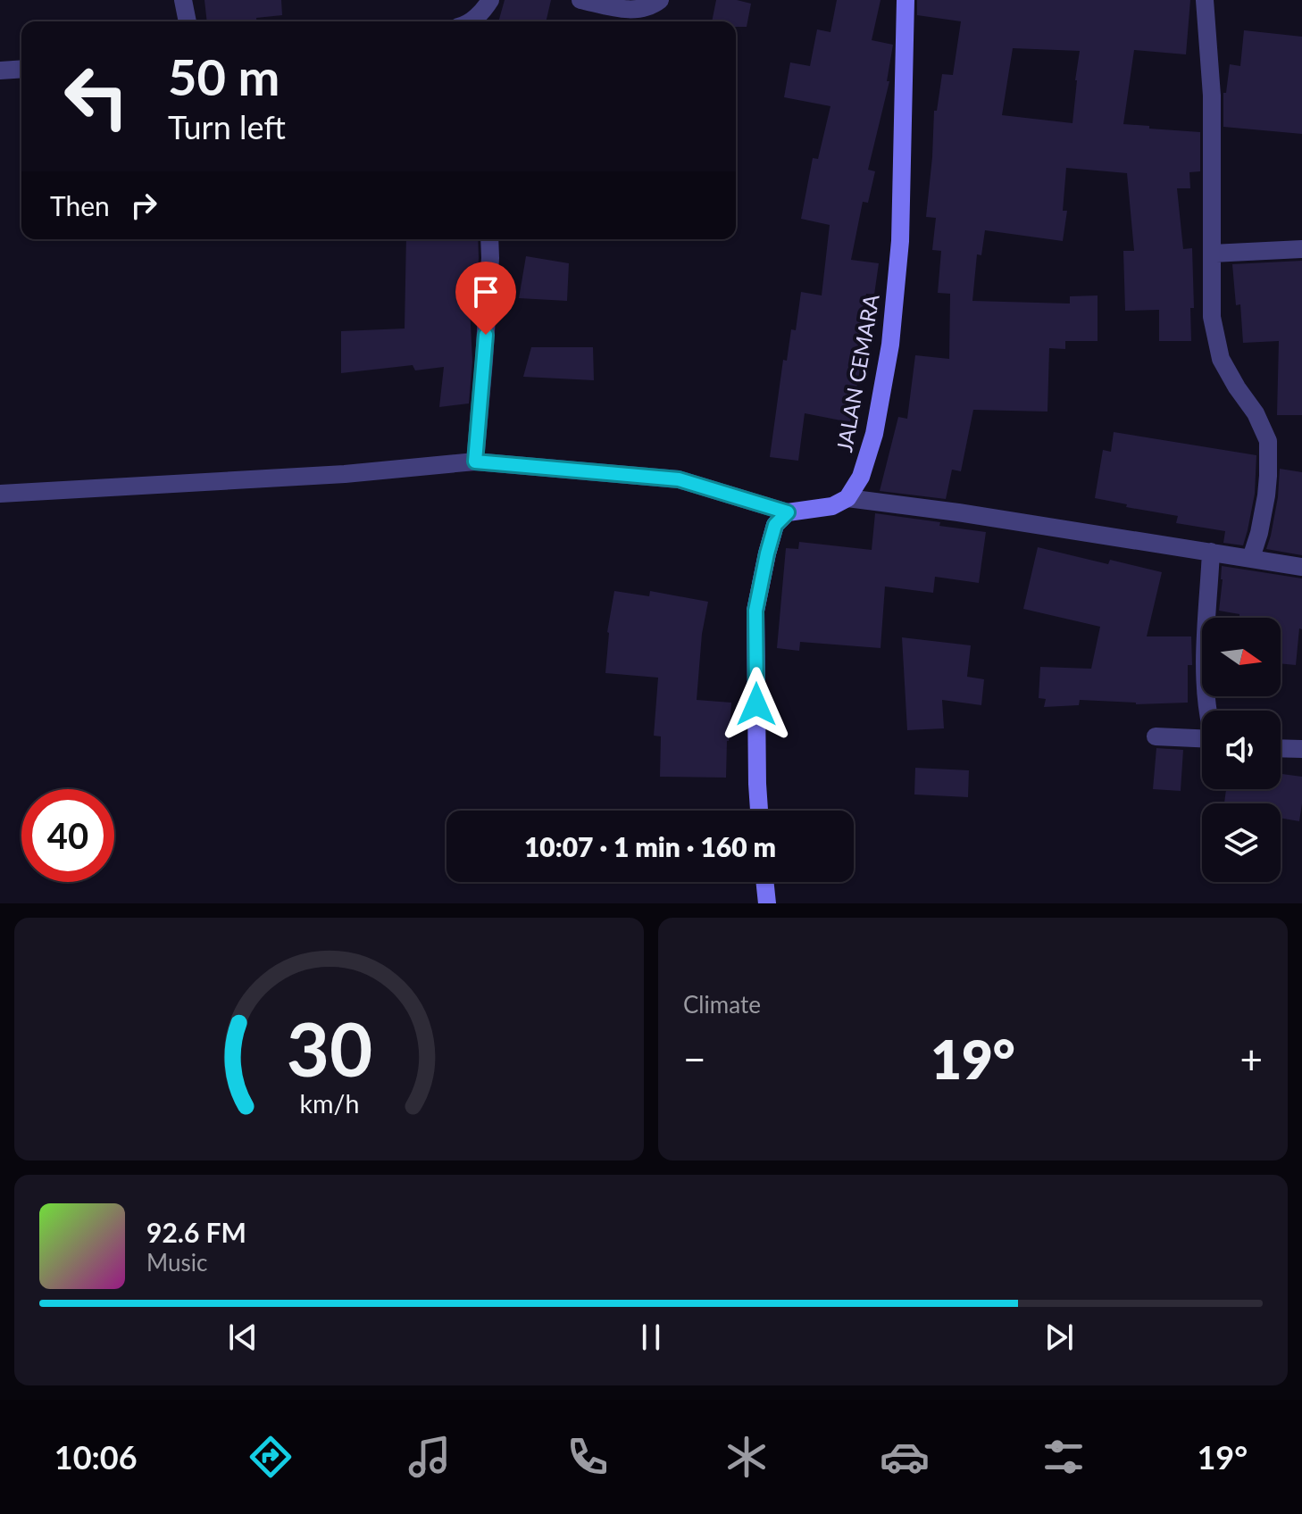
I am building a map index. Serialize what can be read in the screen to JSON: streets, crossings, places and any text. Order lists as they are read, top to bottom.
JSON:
{
  "streets": {
    "street": ["JALAN CEMARA"]
  },
  "north": "right",
  "page": {
    "turn": ["50 m", "Turn left"],
    "then": "Then",
    "limit": "40",
    "trip": "10:07 · 1 min · 160 m",
    "tile": "Climate",
    "heat": ["−", "19°", "+"],
    "song": ["92.6 FM", "Music"],
    "tabs": ["10:06", "19°"],
    "gauge": ["30", "km/h"]
  }
}
